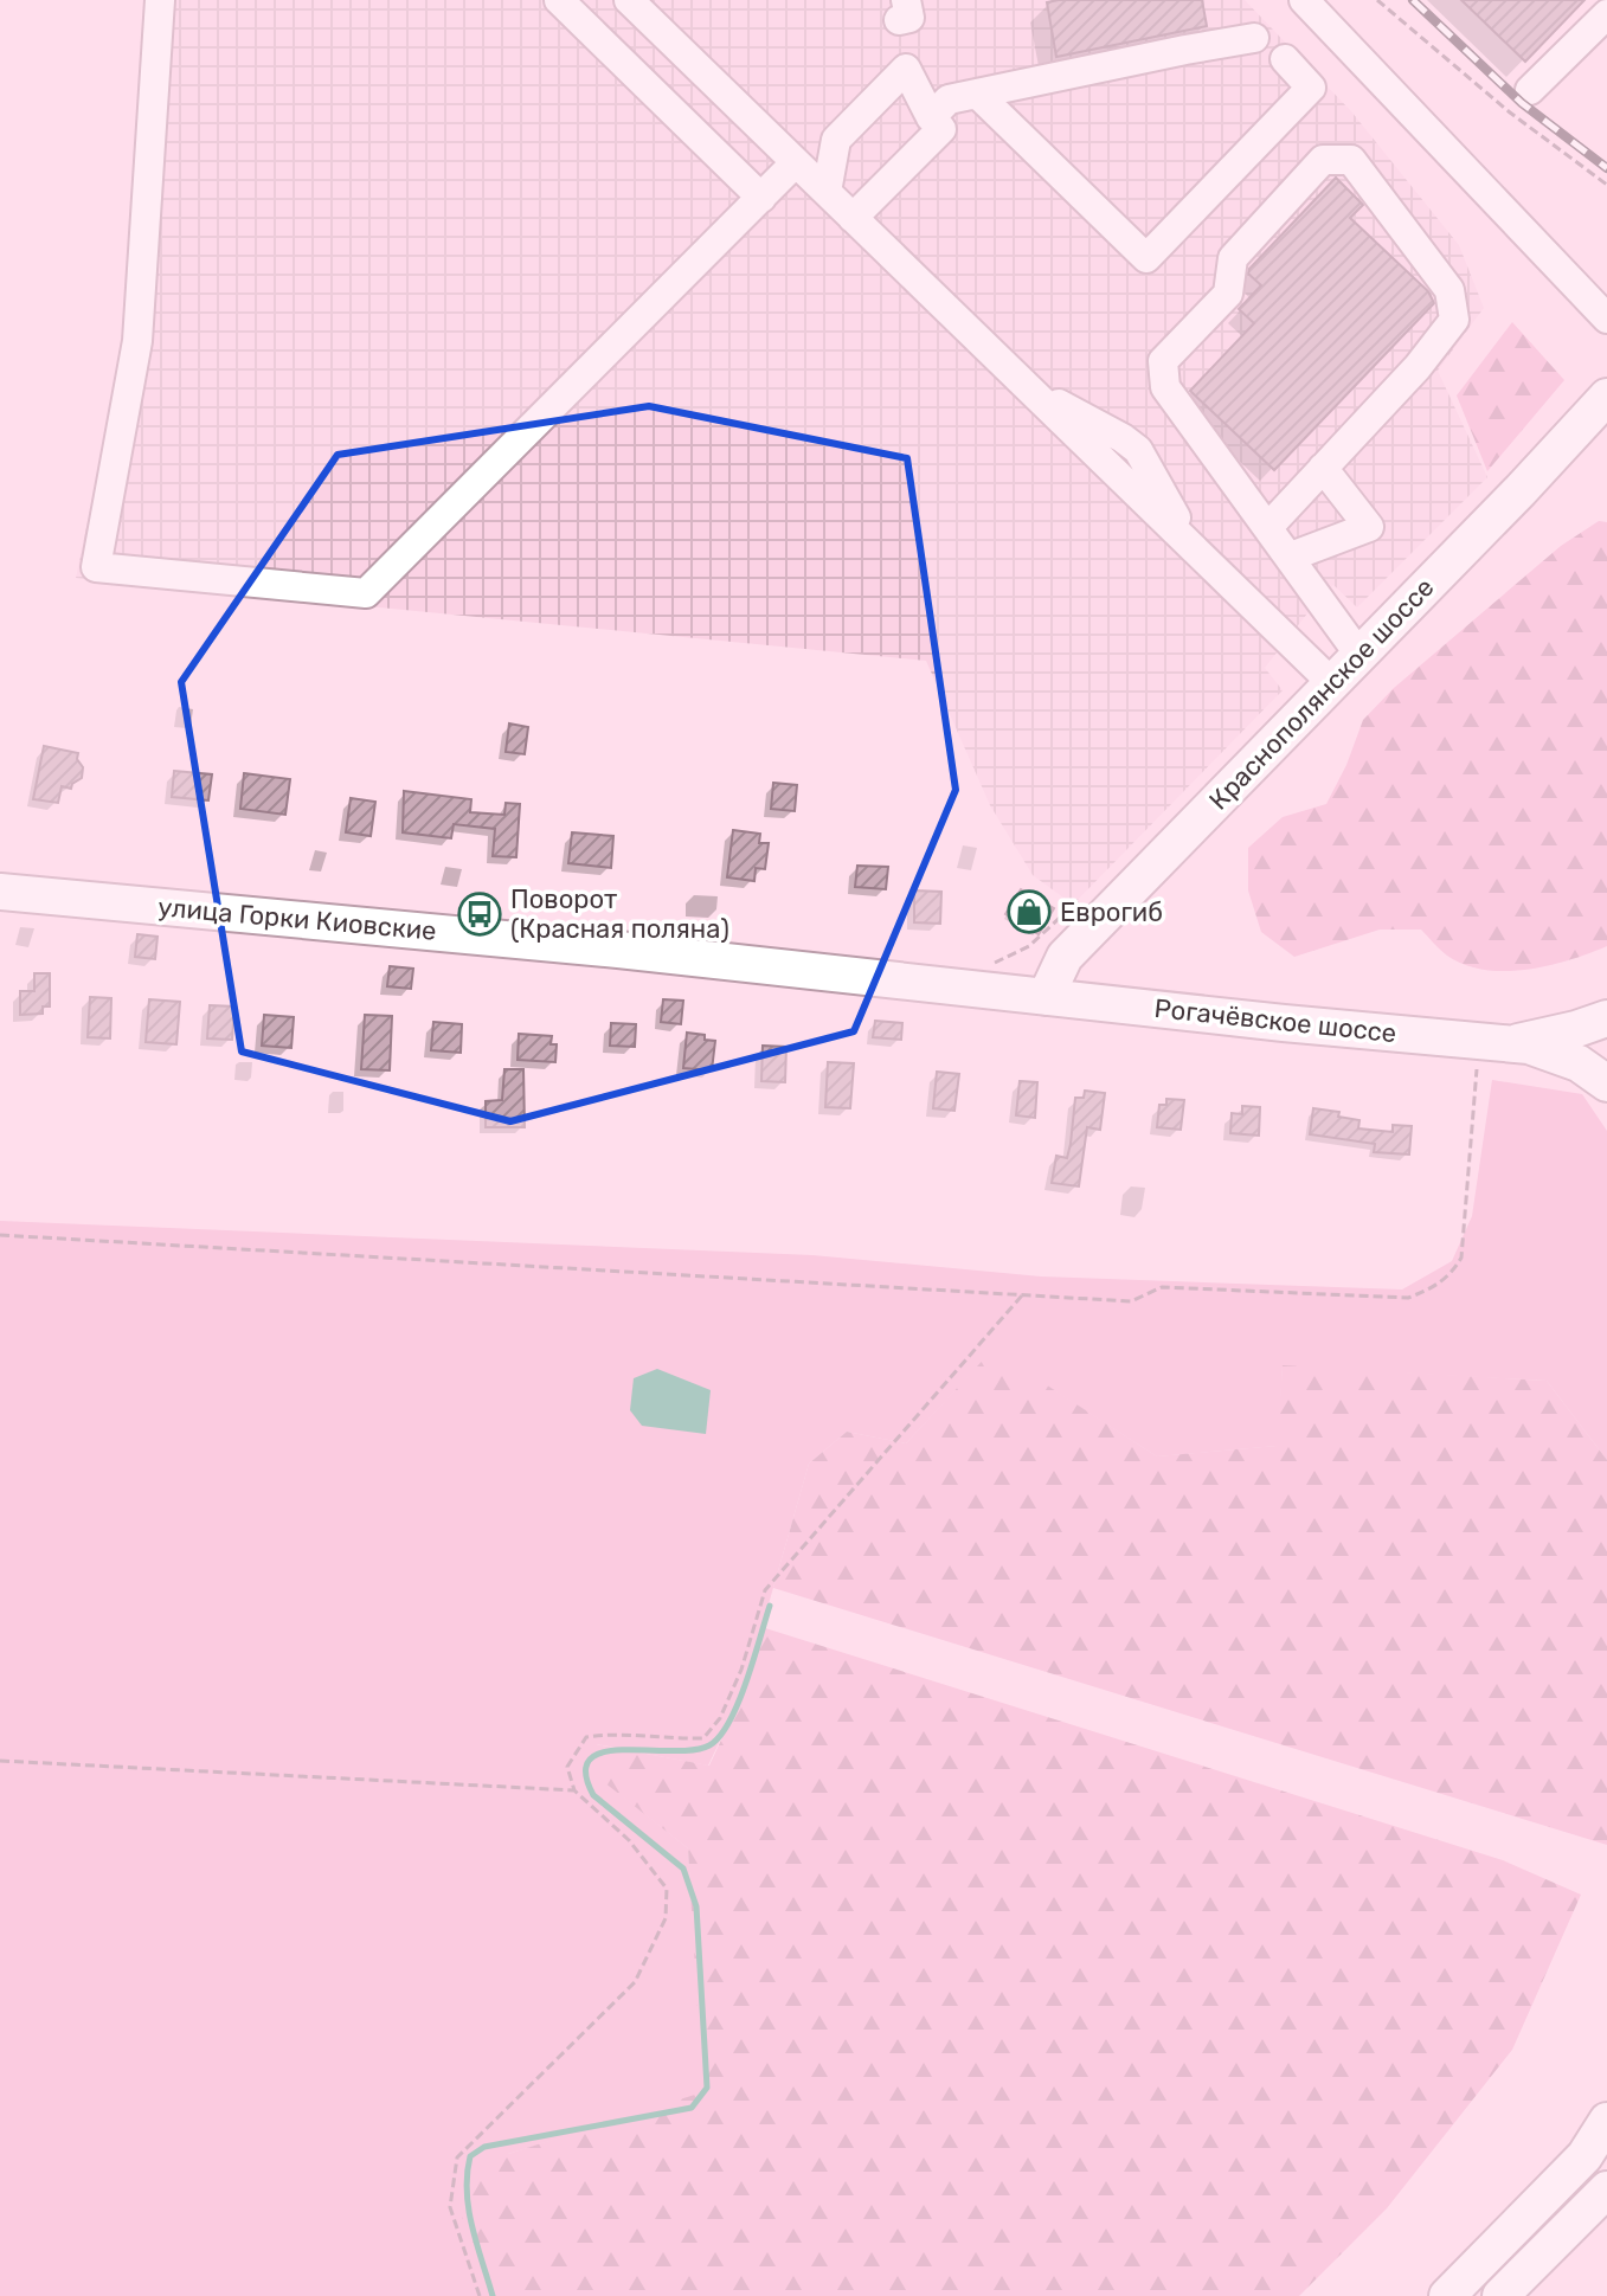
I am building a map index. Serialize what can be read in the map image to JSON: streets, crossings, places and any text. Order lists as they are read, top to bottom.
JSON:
{
  "streets": {
    "main road": ["Краснополянское шоссе", "улица Горки Киовские", "Рогачёвское шоссе"]
  },
  "crossings": [
    ["Краснополянское шоссе", "улица Горки Киовские"],
    ["Краснополянское шоссе", "Рогачёвское шоссе"],
    ["улица Горки Киовские", "Рогачёвское шоссе"]
  ],
  "places": {
    "shop": ["Еврогиб"],
    "bus stop": ["Поворот (Красная поляна)"]
  }
}
